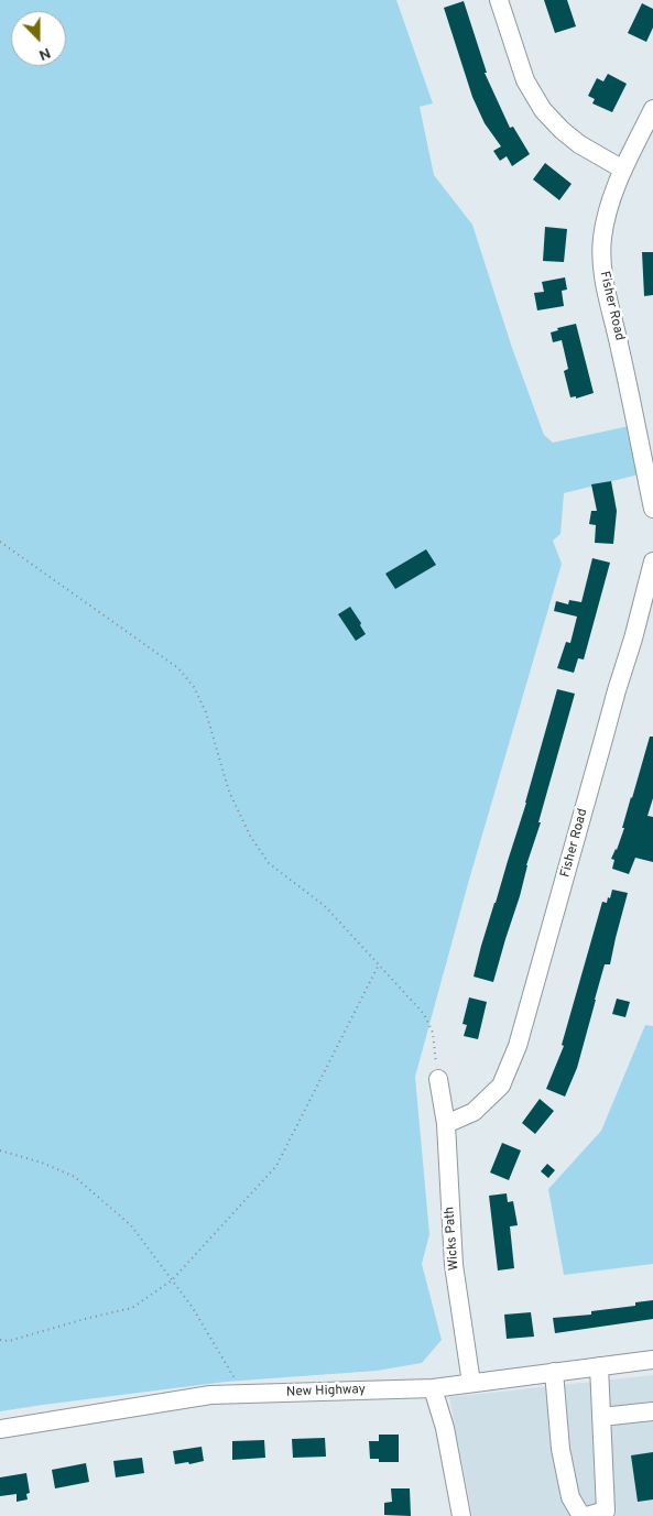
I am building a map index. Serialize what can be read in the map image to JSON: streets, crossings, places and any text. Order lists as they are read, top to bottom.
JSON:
{
  "streets": {
    "street": ["Fisher Road", "Wicks Path", "New Highway"]
  },
  "crossings": [
    ["Fisher Road", "Wicks Path"],
    ["Wicks Path", "New Highway"]
  ],
  "north": "bottom"
}
